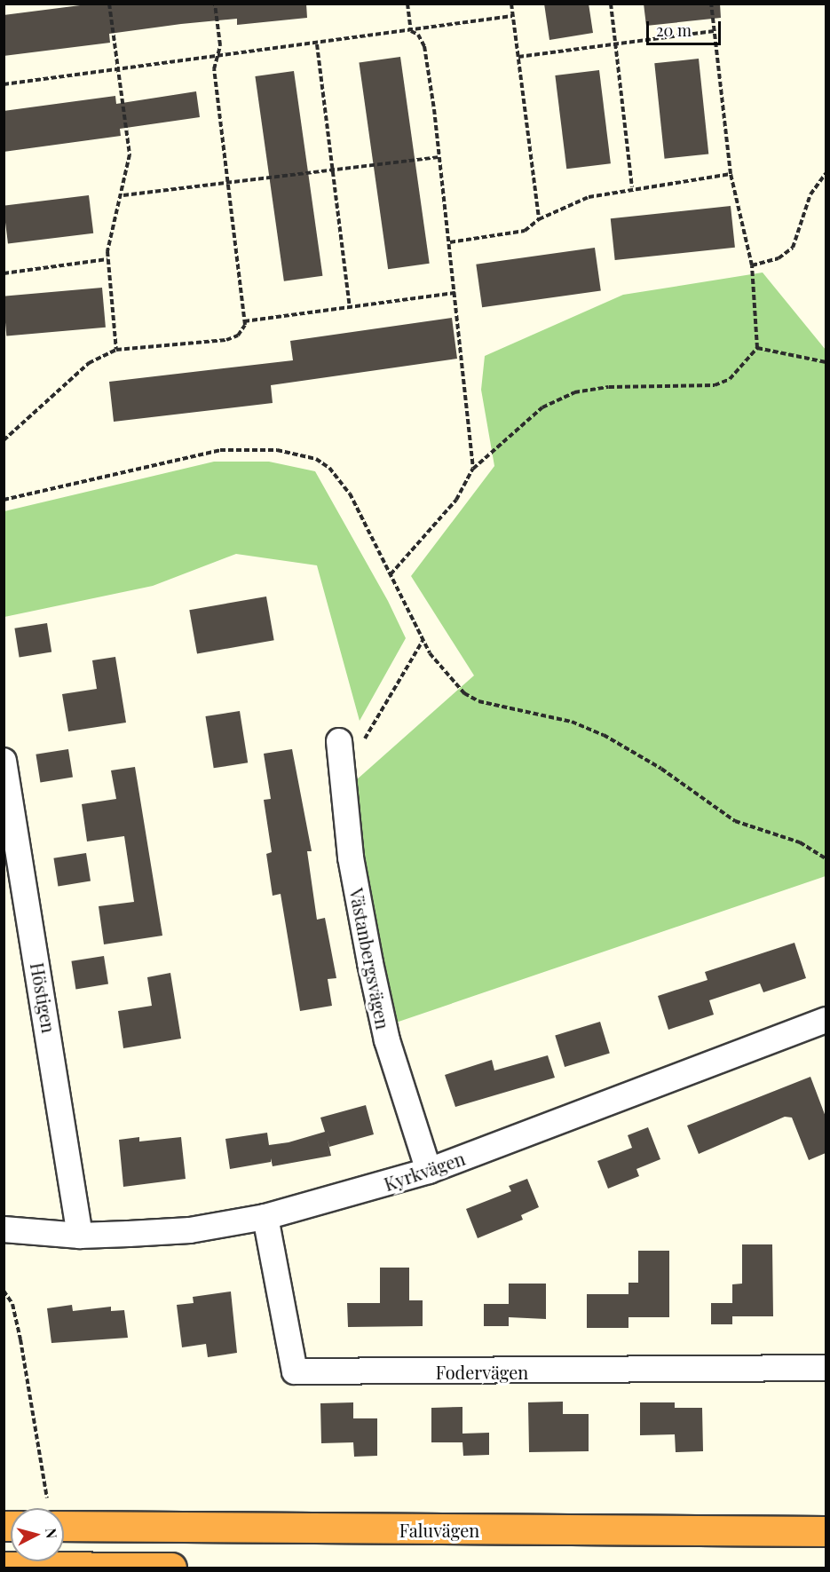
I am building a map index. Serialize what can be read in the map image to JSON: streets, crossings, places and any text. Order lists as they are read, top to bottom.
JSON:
{
  "streets": {
    "highway": ["Faluvägen"],
    "street": [
      "Västanbergsvägen",
      "Höstigen",
      "Kyrkvägen",
      "Fodervägen"
    ]
  },
  "crossings": [
    ["Västanbergsvägen", "Kyrkvägen"],
    ["Höstigen", "Kyrkvägen"],
    ["Kyrkvägen", "Fodervägen"]
  ],
  "scale_bar": "20 m",
  "north": "right"
}
